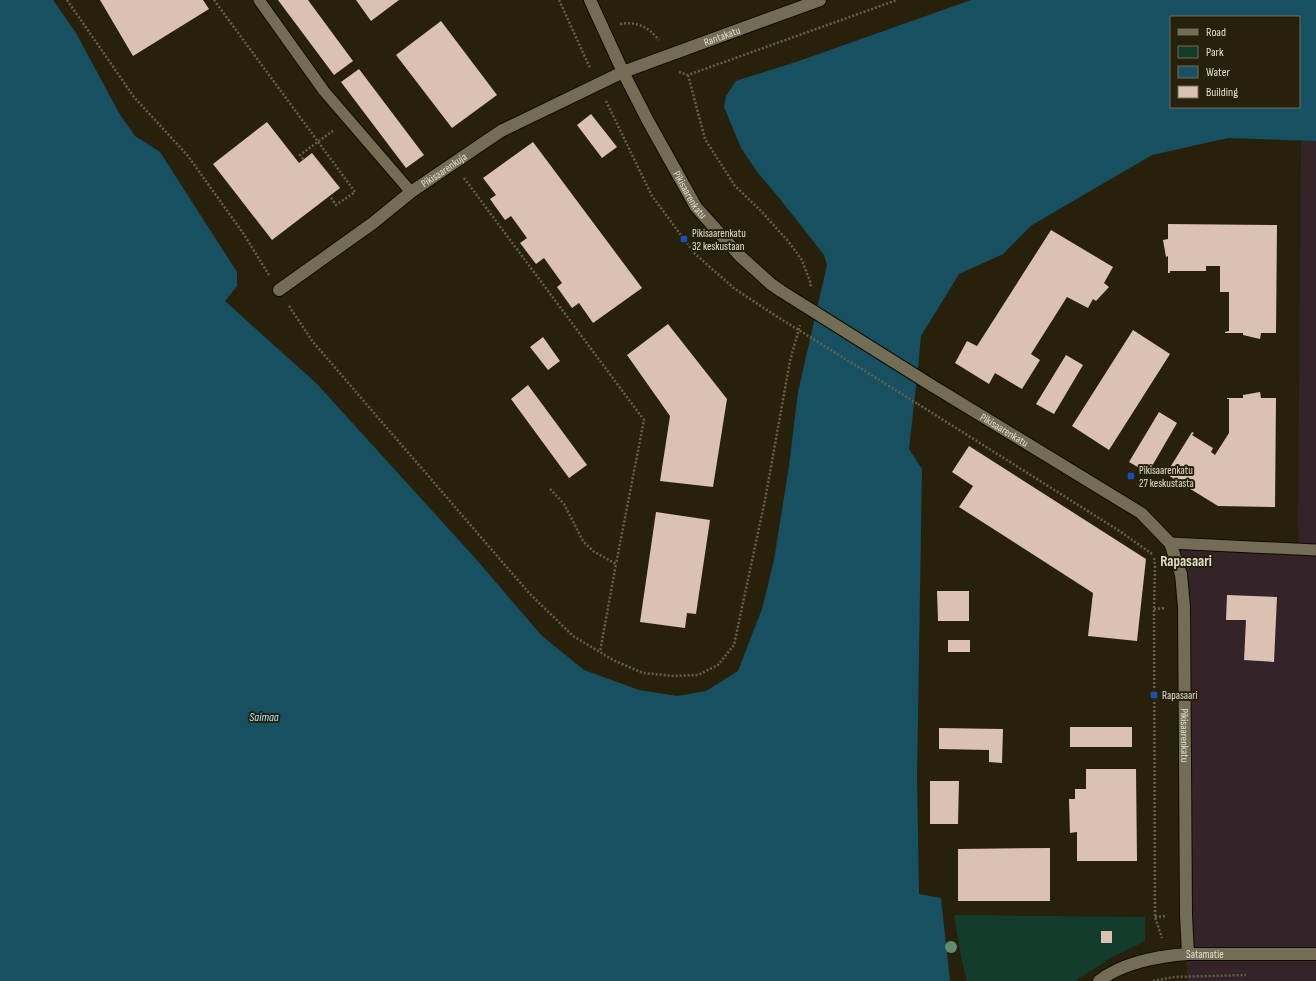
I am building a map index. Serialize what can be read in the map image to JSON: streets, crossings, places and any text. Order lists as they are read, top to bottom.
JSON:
{
  "streets": {
    "street": [
      "Rantakatu",
      "Pikisaarenkuja",
      "Pikisaarenkatu",
      "Satamatie"
    ]
  },
  "crossings": [
    ["Rantakatu", "Pikisaarenkuja"],
    ["Rantakatu", "Pikisaarenkatu"],
    ["Pikisaarenkuja", "Pikisaarenkatu"],
    ["Pikisaarenkatu", "Satamatie"]
  ],
  "districts": ["Rapasaari"],
  "water": ["Saimaa"],
  "places": {
    "transit": ["Pikisaarenkatu 32 keskustaan", "Pikisaarenkatu 27 keskustasta", "Rapasaari"]
  },
  "legend": [
    "Road",
    "Park",
    "Water",
    "Building"
  ]
}
